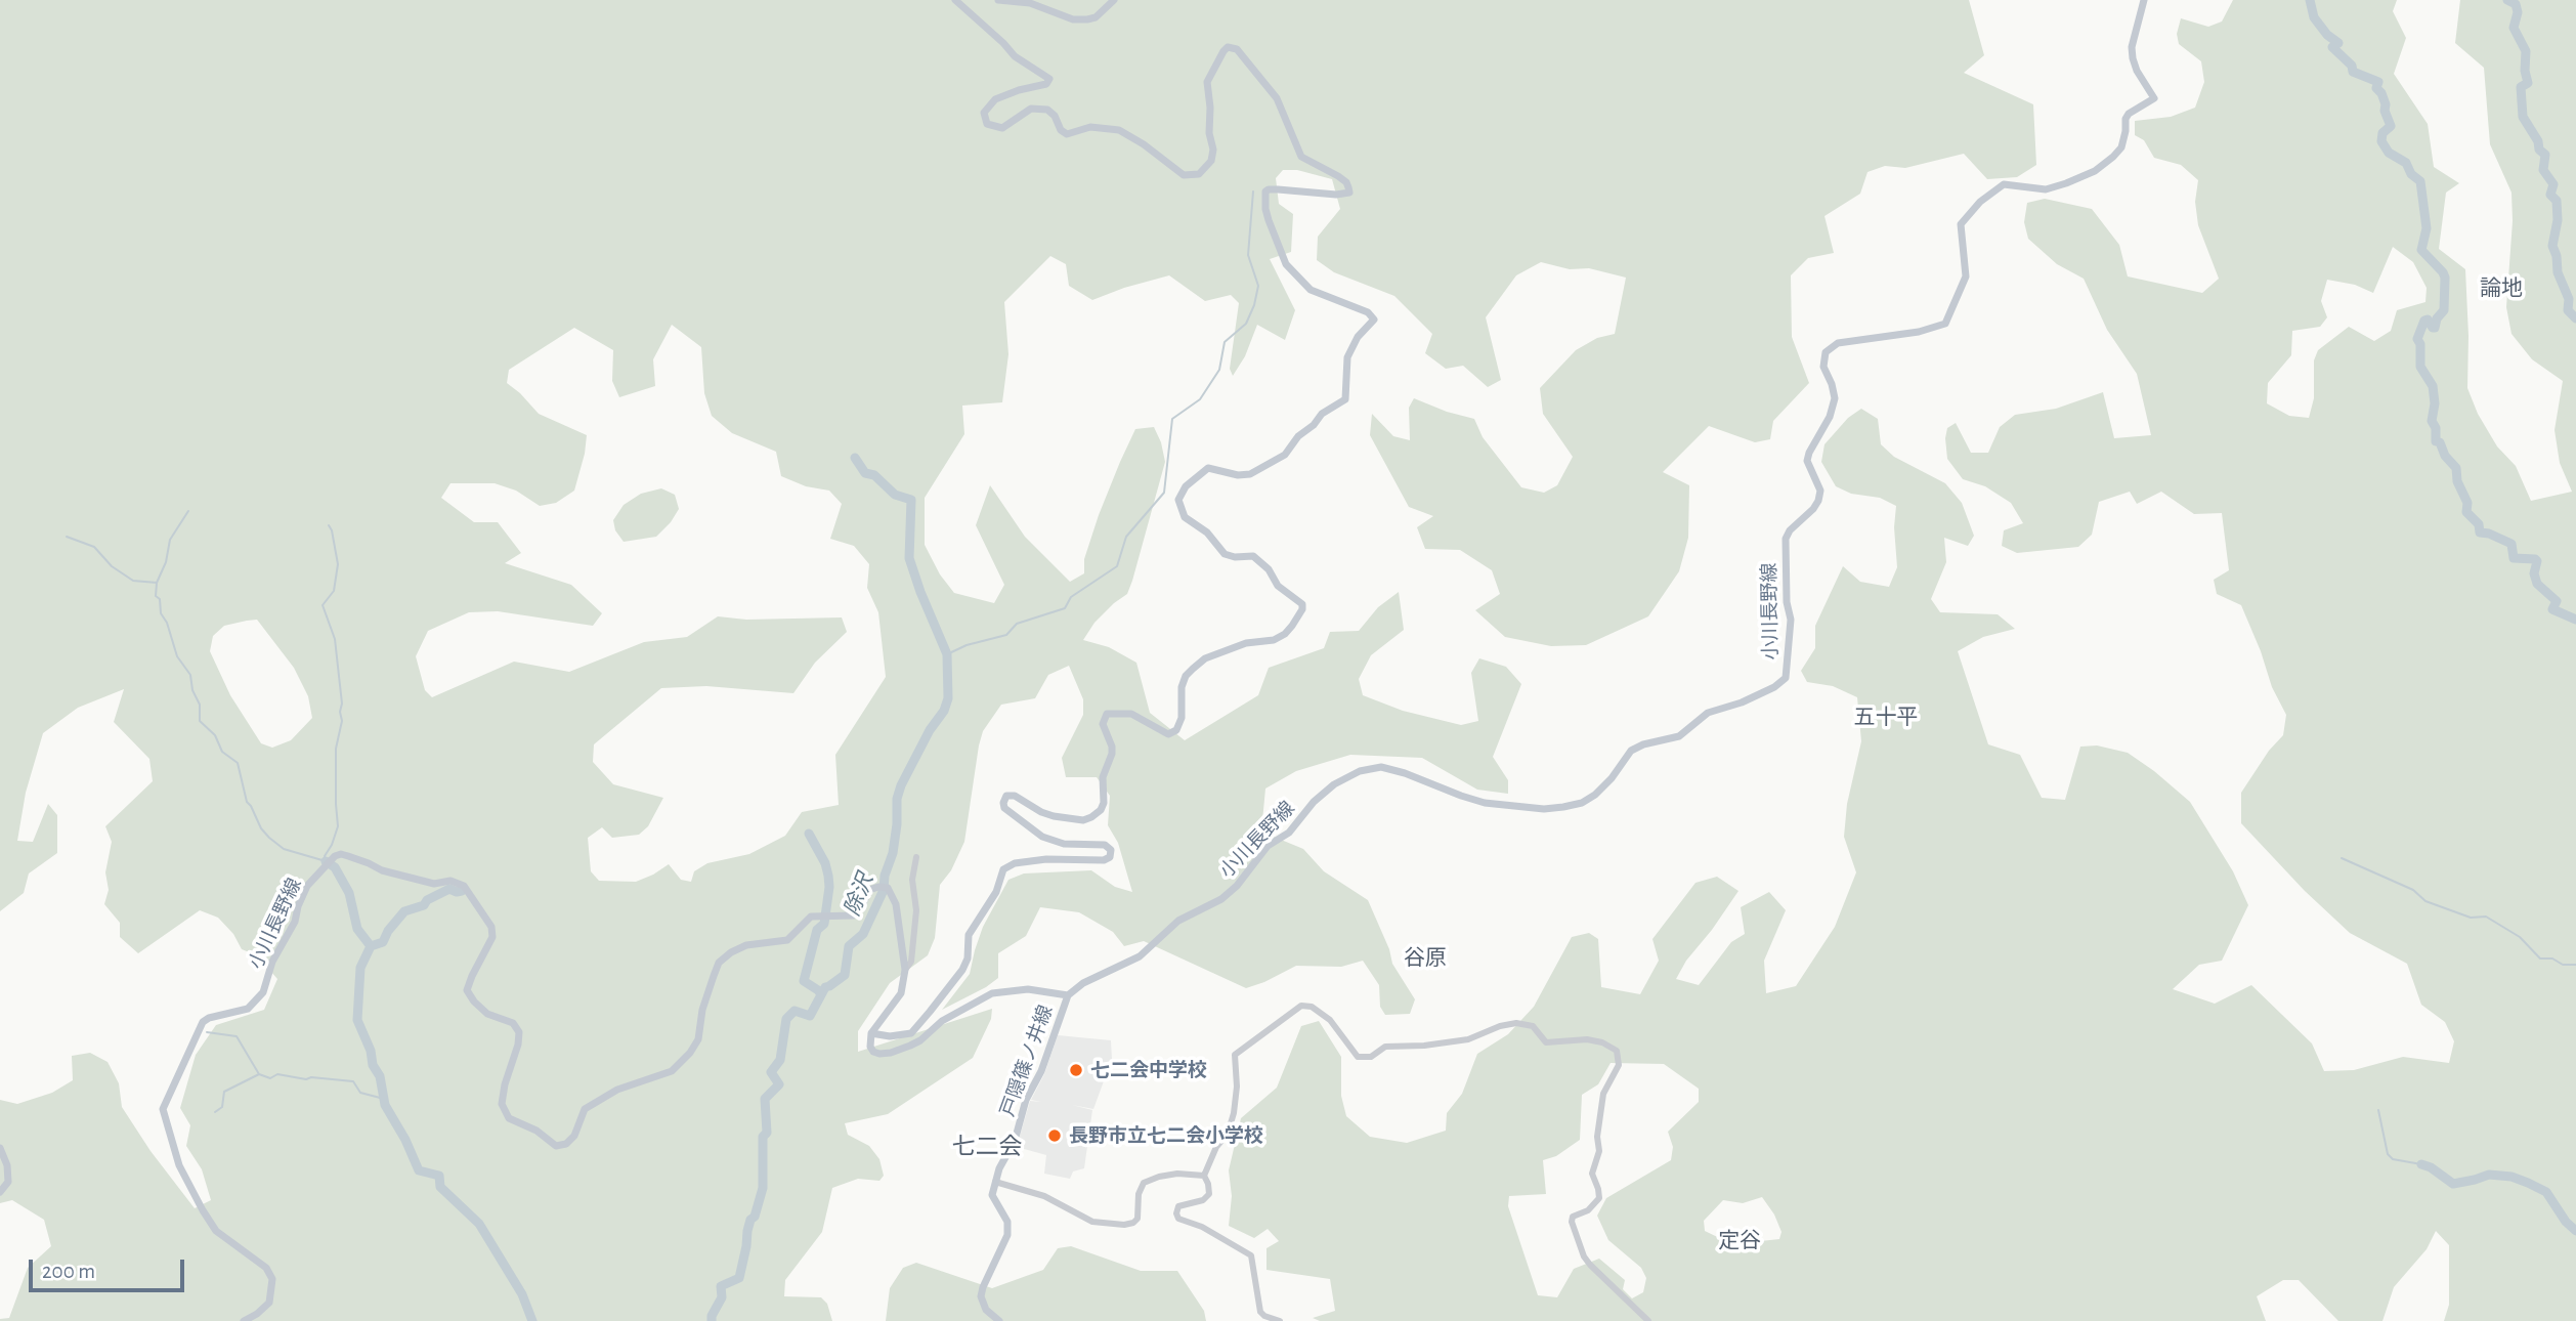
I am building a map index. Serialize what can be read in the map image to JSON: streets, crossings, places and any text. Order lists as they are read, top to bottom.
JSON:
{
  "streets": {
    "main road": ["小川長野線", "戸隠篠ノ井線"]
  },
  "crossings": [
    ["小川長野線", "戸隠篠ノ井線"]
  ],
  "districts": [
    "論地",
    "五十平",
    "谷原",
    "七二会",
    "定谷"
  ],
  "water": ["除沢"],
  "places": ["七二会中学校", "長野市立七二会小学校"],
  "scale_bar": "200 m"
}
